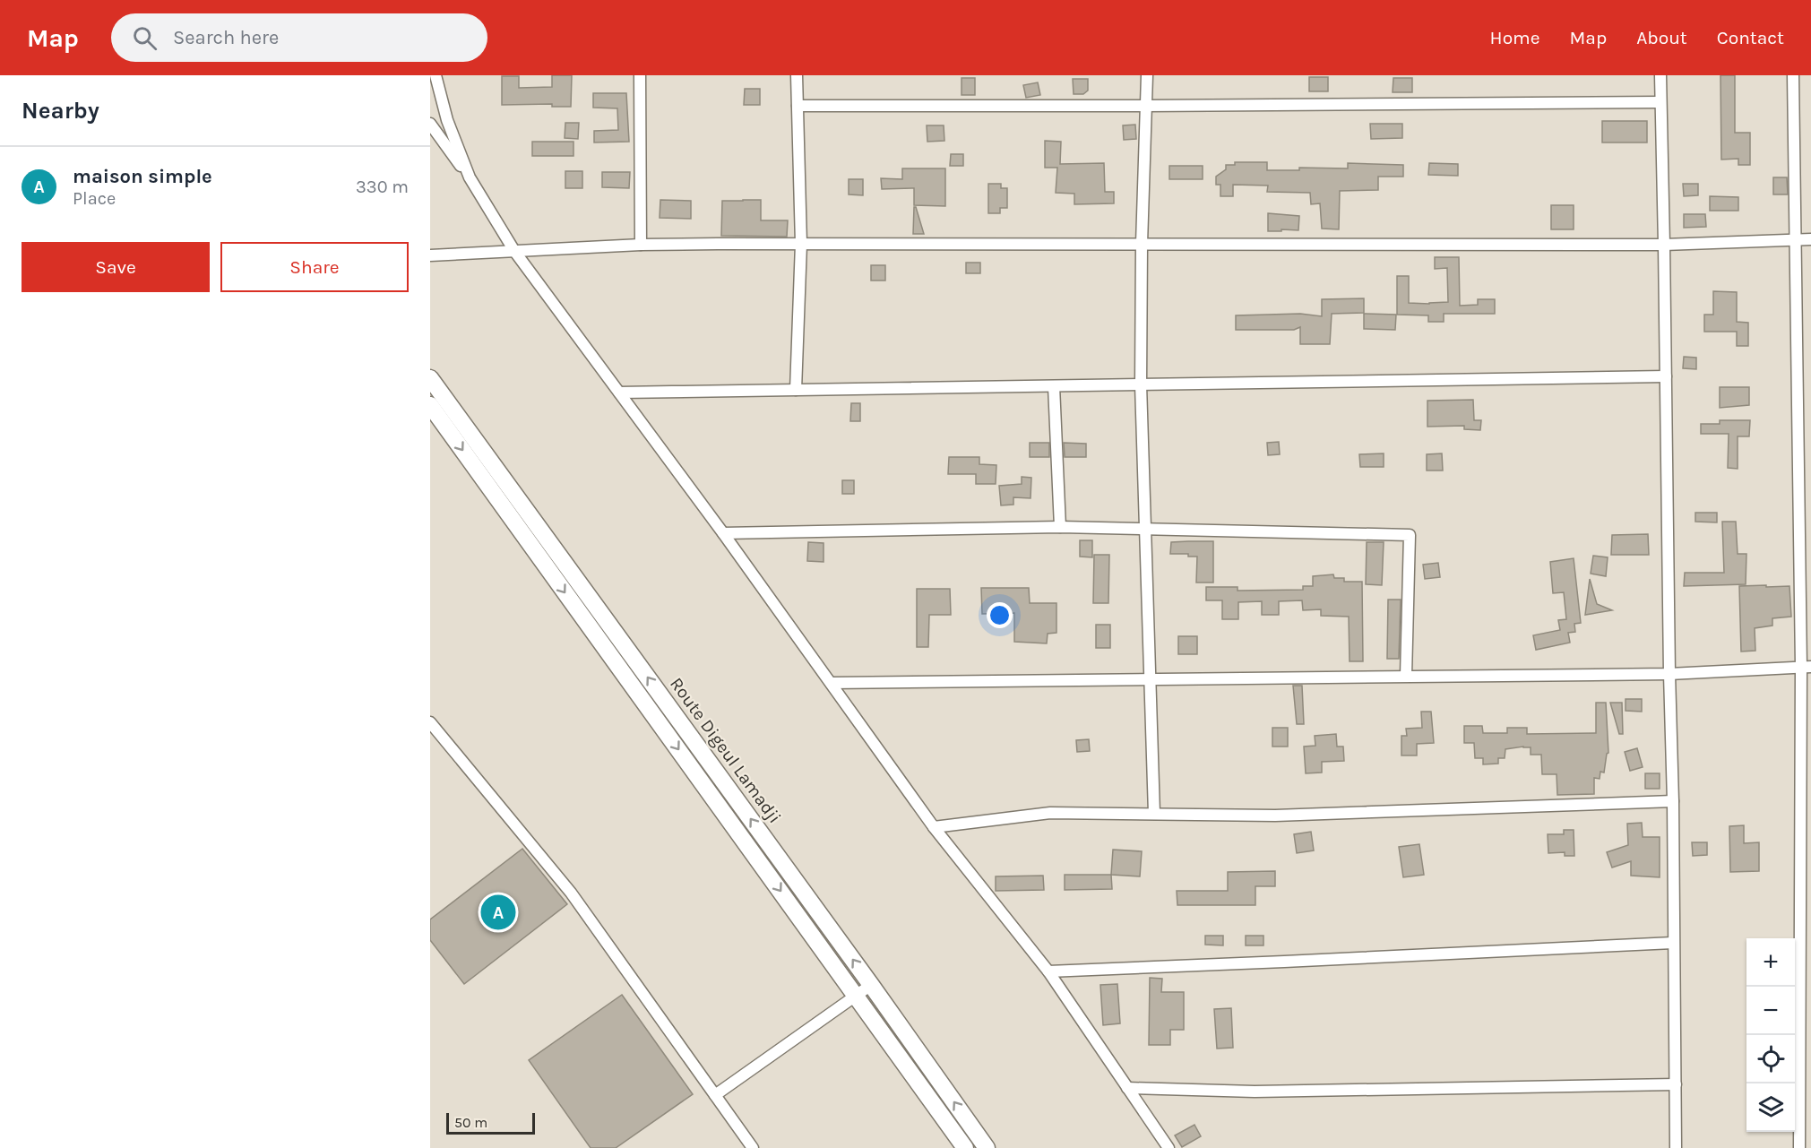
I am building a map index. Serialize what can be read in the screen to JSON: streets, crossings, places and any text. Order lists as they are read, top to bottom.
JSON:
{
  "streets": {
    "main road": ["Route Digeul Lamadji"]
  },
  "scale_bar": "50 m",
  "page": {
    "header": "Map",
    "search": "Search here",
    "nav": [
      "Home",
      "Map",
      "About",
      "Contact"
    ],
    "heading": "Nearby",
    "list": [
      {
        "mark": "A",
        "name": "maison simple",
        "note": "Place",
        "value": "330 m"
      }
    ],
    "buttons": ["Save", "Share"],
    "pins": "A",
    "map_buttons": ["+", "−"],
    "scale": "50 m"
  }
}
